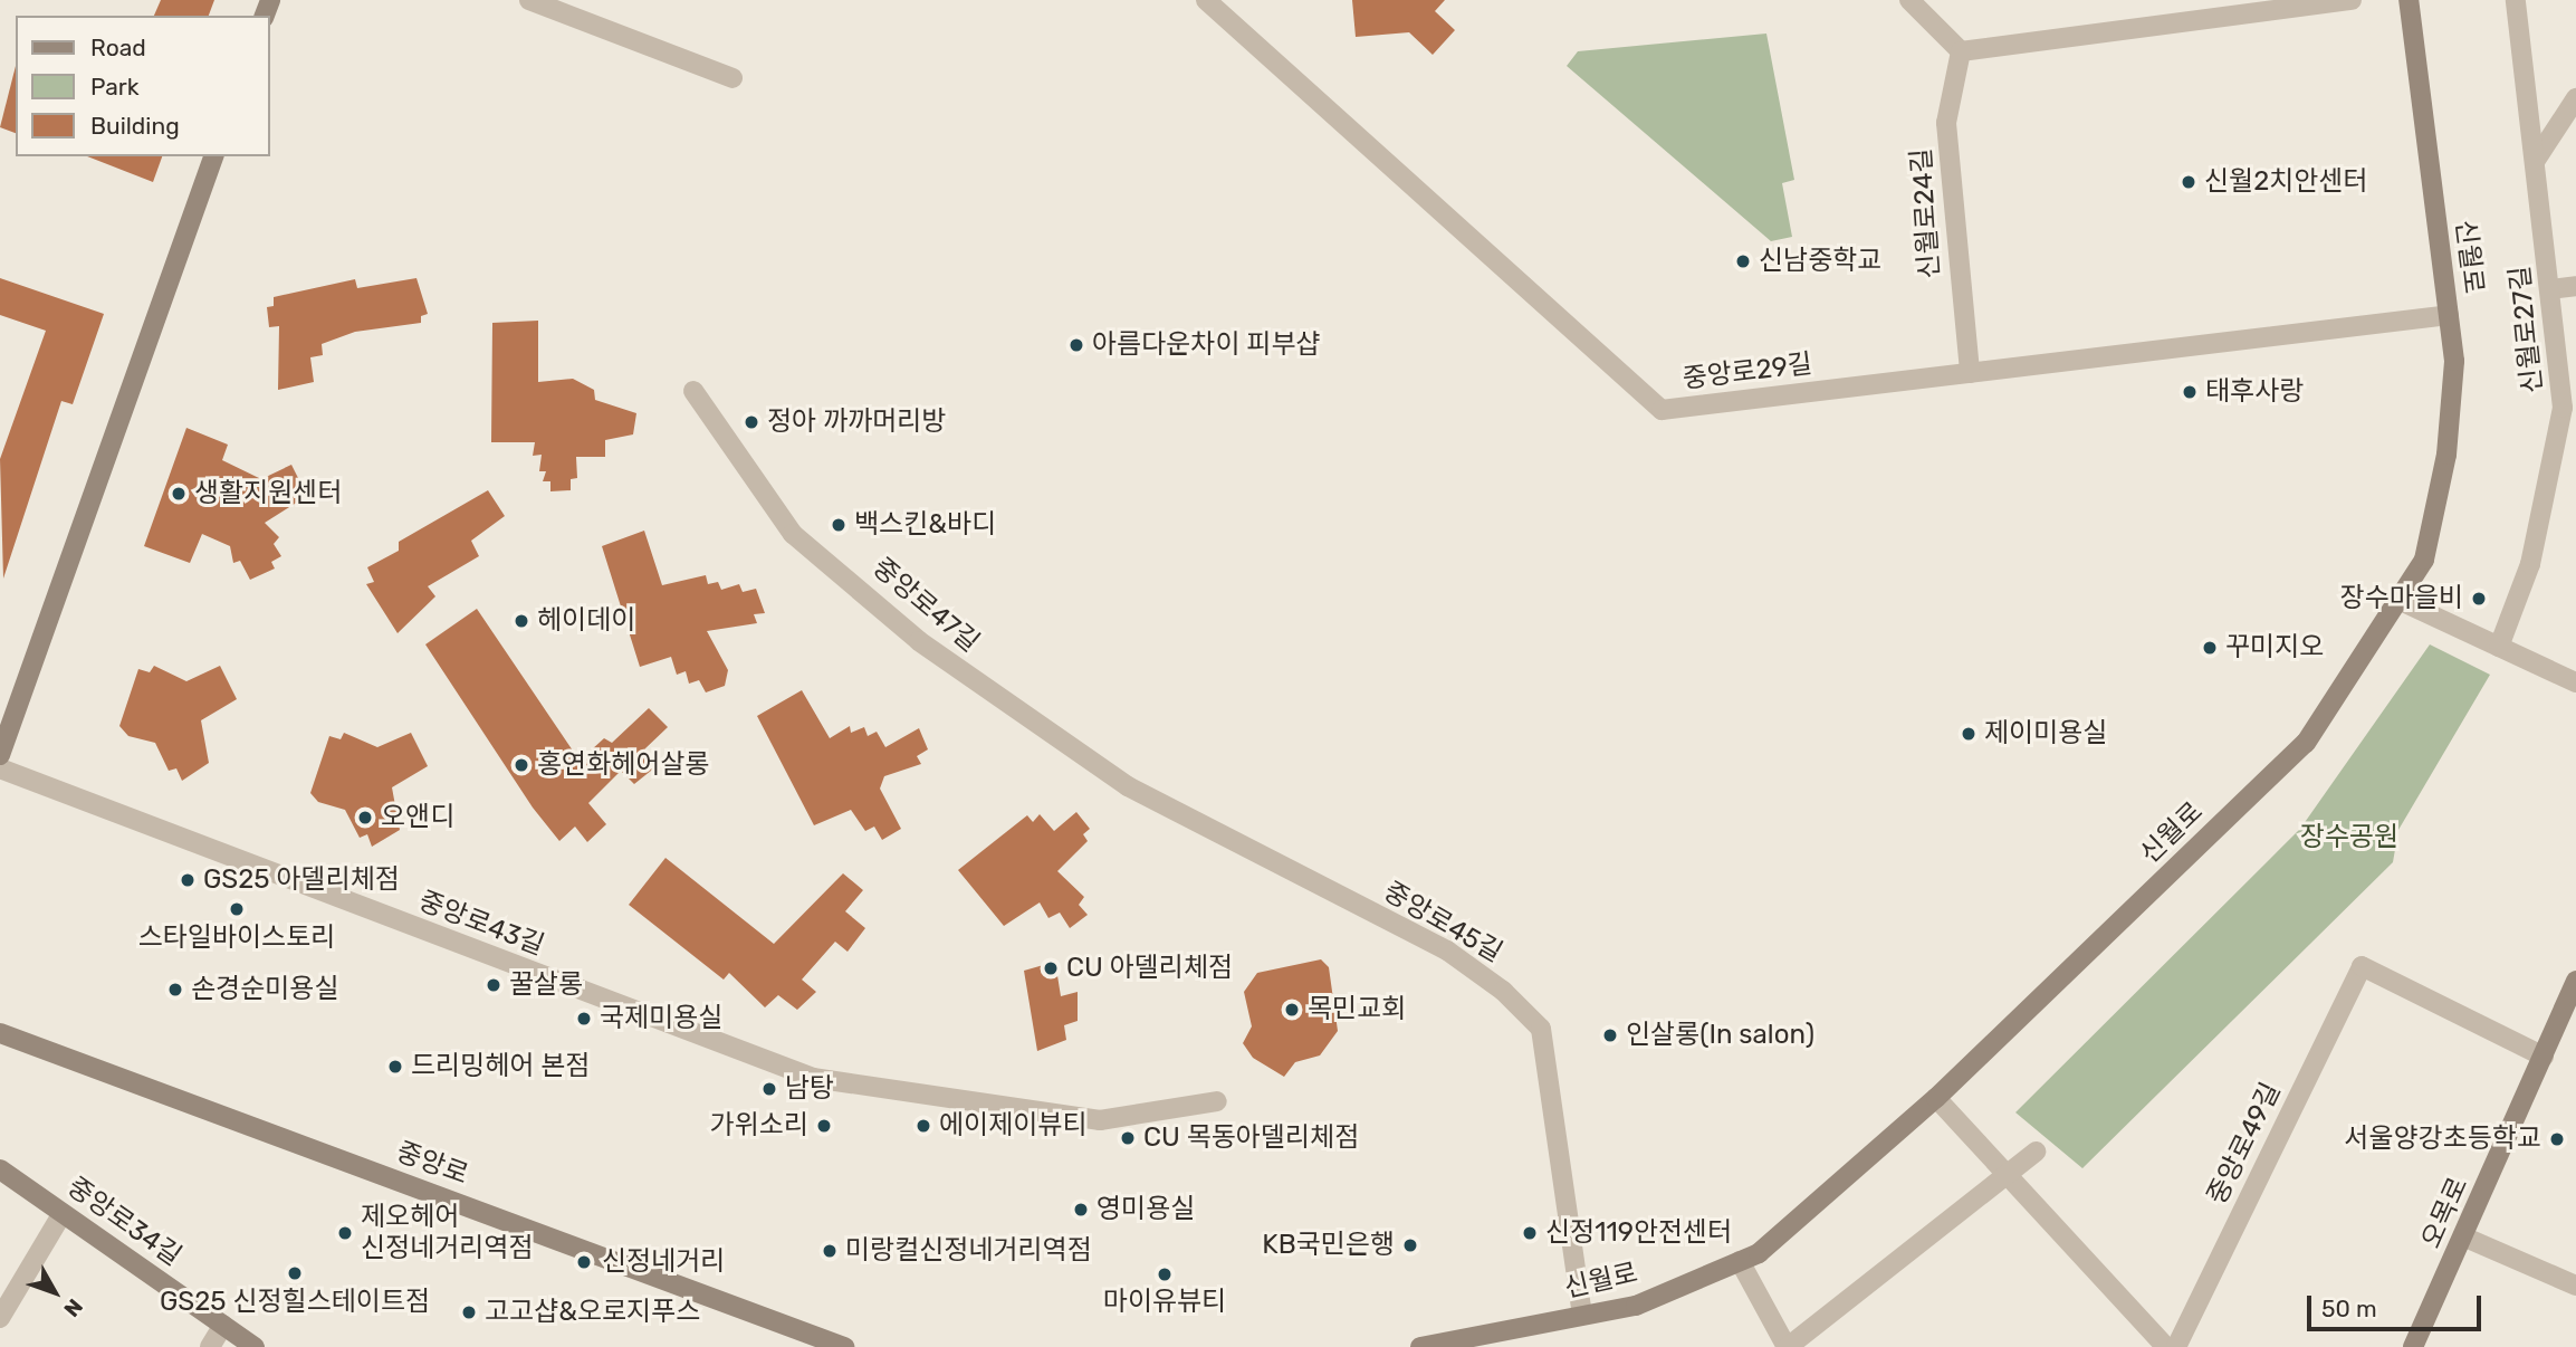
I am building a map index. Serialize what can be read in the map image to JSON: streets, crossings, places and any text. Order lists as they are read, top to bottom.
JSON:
{
  "streets": {
    "main road": [
      "신월로",
      "중앙로",
      "오목로",
      "중앙로34길"
    ],
    "street": [
      "신월로24길",
      "신월로27길",
      "중앙로29길",
      "중앙로47길",
      "중앙로45길",
      "중앙로43길",
      "중앙로49길"
    ]
  },
  "crossings": [
    ["신월로24길", "중앙로29길"],
    ["신월로", "중앙로29길"],
    ["신월로", "중앙로45길"],
    ["중앙로47길", "중앙로45길"],
    ["중앙로49길", "오목로"]
  ],
  "parks": ["장수공원"],
  "places": [
    "신월2치안센터",
    "신남중학교",
    "아름다운차이 피부샵",
    "태후사랑",
    "정아 까까머리방",
    "생활지원센터",
    "백스킨&바디",
    "장수마을비",
    "헤이데이",
    "꾸미지오",
    "제이미용실",
    "홍연화헤어살롱",
    "오앤디",
    "GS25 아델리체점",
    "스타일바이스토리",
    "CU 아델리체점",
    "꿀살롱",
    "손경순미용실",
    "목민교회",
    "국제미용실",
    "인살롱(In salon)",
    "드리밍헤어 본점",
    "남탕",
    "가위소리",
    "에이제이뷰티",
    "CU 목동아델리체점",
    "서울양강초등학교",
    "영미용실",
    "제오헤어 신정네거리역점",
    "신정119안전센터",
    "KB국민은행",
    "미랑컬신정네거리역점",
    "신정네거리",
    "GS25 신정힐스테이트점",
    "마이유뷰티",
    "고고샵&오로지푸스"
  ],
  "legend": ["Road", "Park", "Building"],
  "scale_bar": "50 m",
  "north": "bottom right"
}
